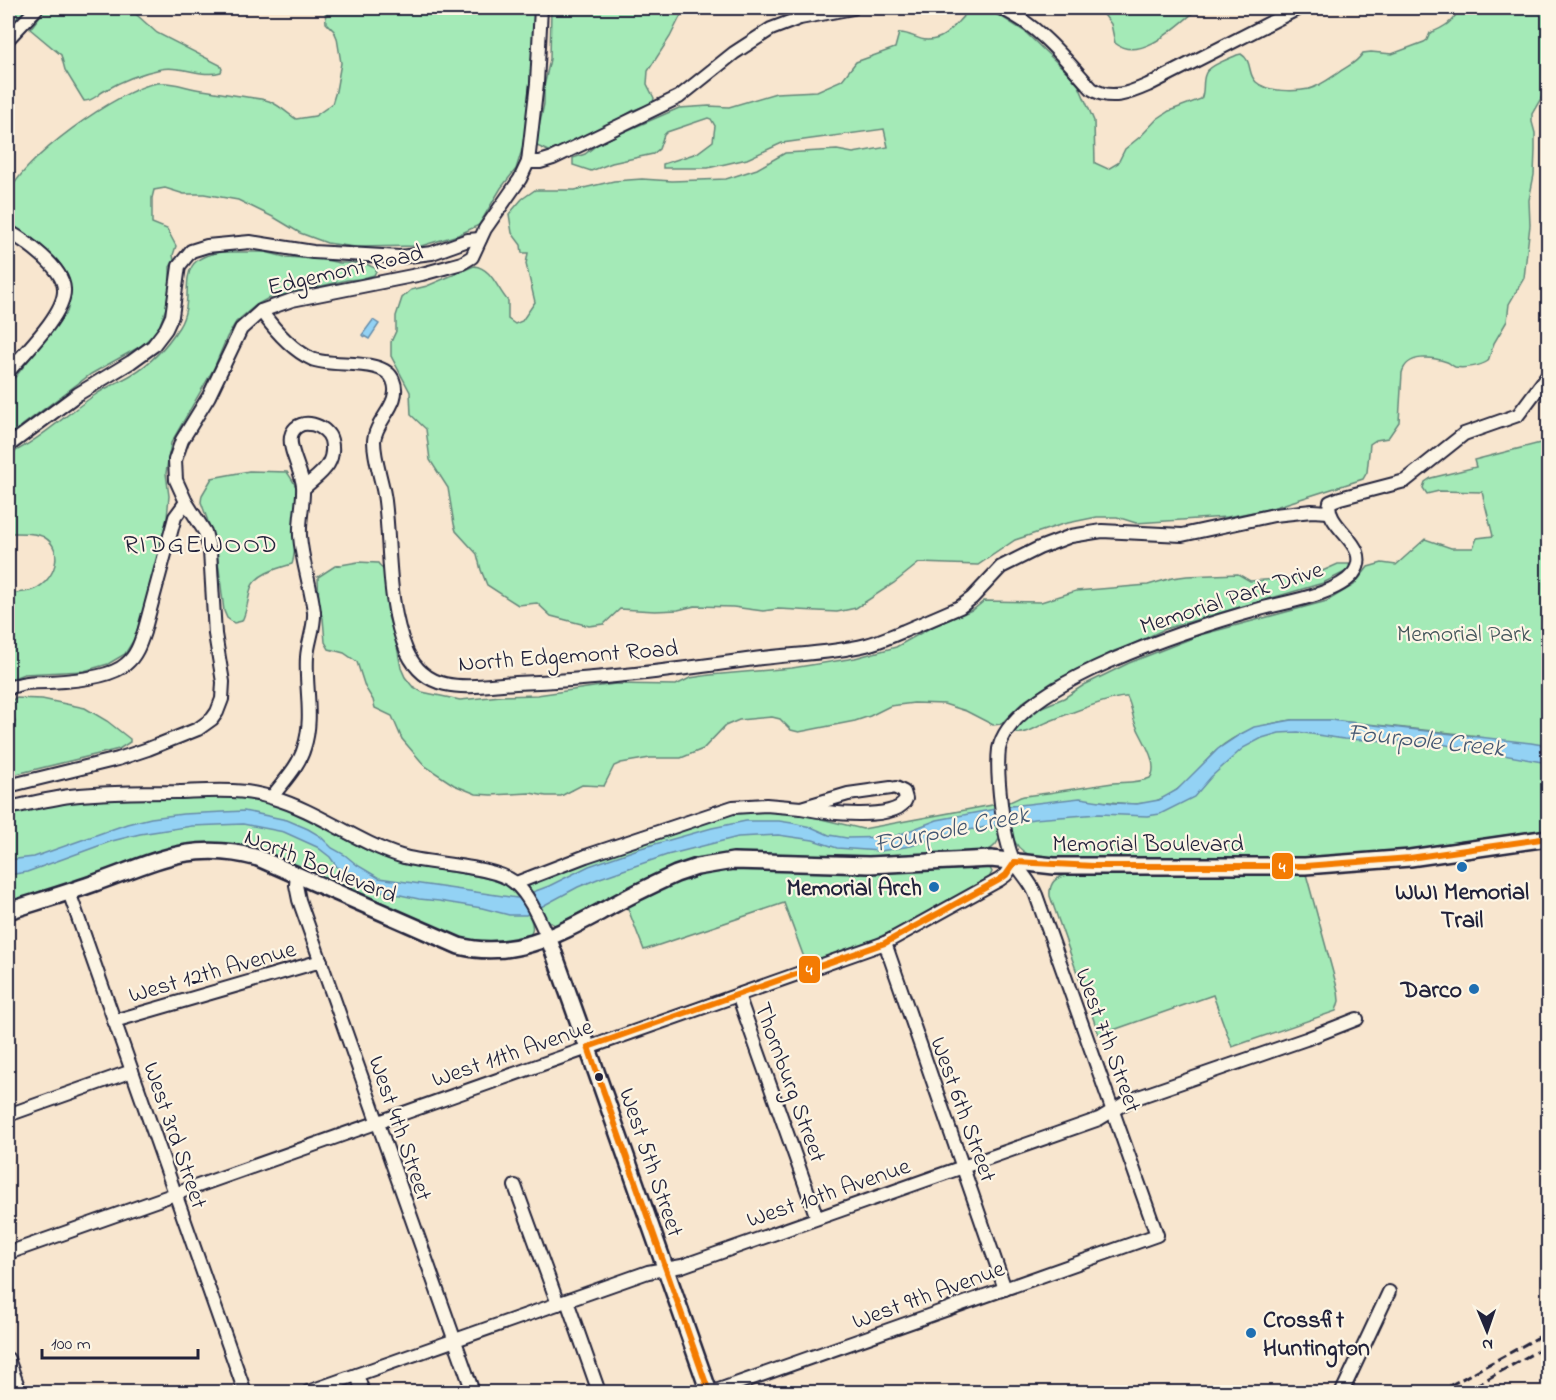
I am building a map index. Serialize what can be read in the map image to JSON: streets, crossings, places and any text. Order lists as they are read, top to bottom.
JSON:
{
  "streets": {
    "street": [
      "Edgemont Road",
      "Memorial Park Drive",
      "North Edgemont Road",
      "Memorial Boulevard",
      "North Boulevard",
      "West 12th Avenue",
      "West 7th Street",
      "West 11th Avenue",
      "Thornburg Street",
      "West 6th Street",
      "West 4th Street",
      "West 3rd Street",
      "West 5th Street",
      "West 10th Avenue",
      "West 9th Avenue"
    ]
  },
  "crossings": [
    ["Edgemont Road", "North Edgemont Road"],
    ["Memorial Park Drive", "North Edgemont Road"],
    ["Memorial Park Drive", "Memorial Boulevard"],
    ["Memorial Park Drive", "West 7th Street"],
    ["Memorial Park Drive", "West 11th Avenue"],
    ["Memorial Boulevard", "North Boulevard"],
    ["Memorial Boulevard", "West 7th Street"],
    ["Memorial Boulevard", "West 11th Avenue"],
    ["Memorial Boulevard", "West 5th Street"],
    ["North Boulevard", "West 4th Street"],
    ["North Boulevard", "West 3rd Street"],
    ["North Boulevard", "West 5th Street"],
    ["West 12th Avenue", "West 4th Street"],
    ["West 12th Avenue", "West 3rd Street"],
    ["West 7th Street", "West 11th Avenue"],
    ["West 7th Street", "West 10th Avenue"],
    ["West 7th Street", "West 9th Avenue"],
    ["West 11th Avenue", "Thornburg Street"],
    ["West 11th Avenue", "West 6th Street"],
    ["West 11th Avenue", "West 4th Street"],
    ["West 11th Avenue", "West 3rd Street"],
    ["West 11th Avenue", "West 5th Street"],
    ["Thornburg Street", "West 10th Avenue"],
    ["West 6th Street", "West 10th Avenue"],
    ["West 6th Street", "West 9th Avenue"],
    ["West 4th Street", "West 10th Avenue"],
    ["West 5th Street", "West 10th Avenue"],
    ["West 5th Street", "West 9th Avenue"]
  ],
  "districts": ["RIDGEWOOD"],
  "water": ["Fourpole Creek"],
  "parks": ["Memorial Park"],
  "places": [
    "WWI Memorial Trail",
    "Memorial Arch",
    "Darco",
    "Crossfit Huntington"
  ],
  "lines": ["transit line 4"],
  "scale_bar": "100 m",
  "north": "bottom"
}
